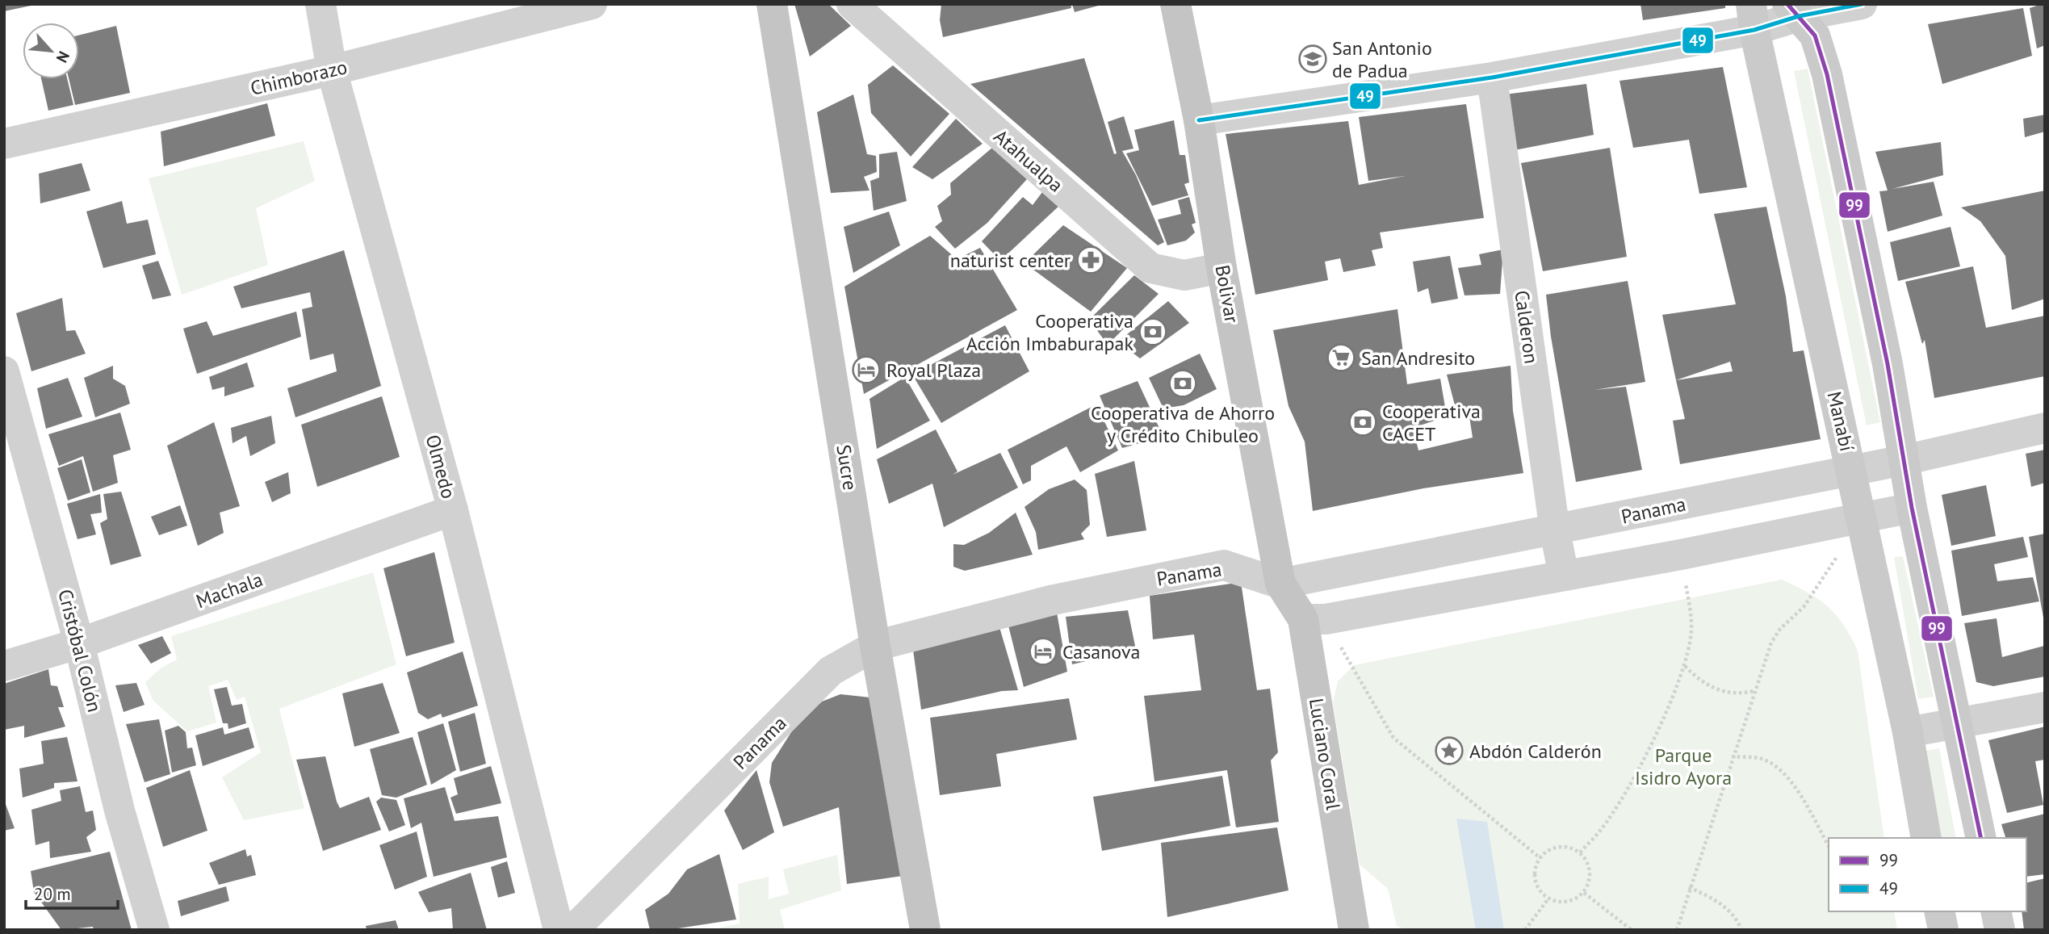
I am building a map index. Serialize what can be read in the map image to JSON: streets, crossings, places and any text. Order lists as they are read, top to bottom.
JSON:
{
  "streets": {
    "main road": [
      "Bolivar",
      "Manabí",
      "Sucre",
      "Luciano Coral"
    ],
    "street": [
      "Chimborazo",
      "Atahualpa",
      "Calderon",
      "Olmedo",
      "Panama",
      "Machala",
      "Cristóbal Colón"
    ]
  },
  "crossings": [
    ["Chimborazo", "Olmedo"],
    ["Atahualpa", "Bolivar"],
    ["Bolivar", "Panama"],
    ["Bolivar", "Luciano Coral"],
    ["Calderon", "Panama"],
    ["Manabí", "Panama"],
    ["Olmedo", "Machala"],
    ["Sucre", "Panama"],
    ["Panama", "Luciano Coral"],
    ["Machala", "Cristóbal Colón"]
  ],
  "parks": ["Parque Isidro Ayora"],
  "places": {
    "school or university": ["San Antonio de Padua"],
    "pharmacy": ["naturist center"],
    "bank": ["Cooperativa Acción Imbaburapak", "Cooperativa de Ahorro y Crédito Chibuleo", "Cooperativa CACET"],
    "supermarket": ["San Andresito"],
    "hotel": ["Royal Plaza", "Casanova"],
    "place": ["Abdón Calderón"]
  },
  "lines": ["transit line 99", "transit line 49"],
  "legend": ["99", "49"],
  "scale_bar": "20 m",
  "north": "bottom right"
}
